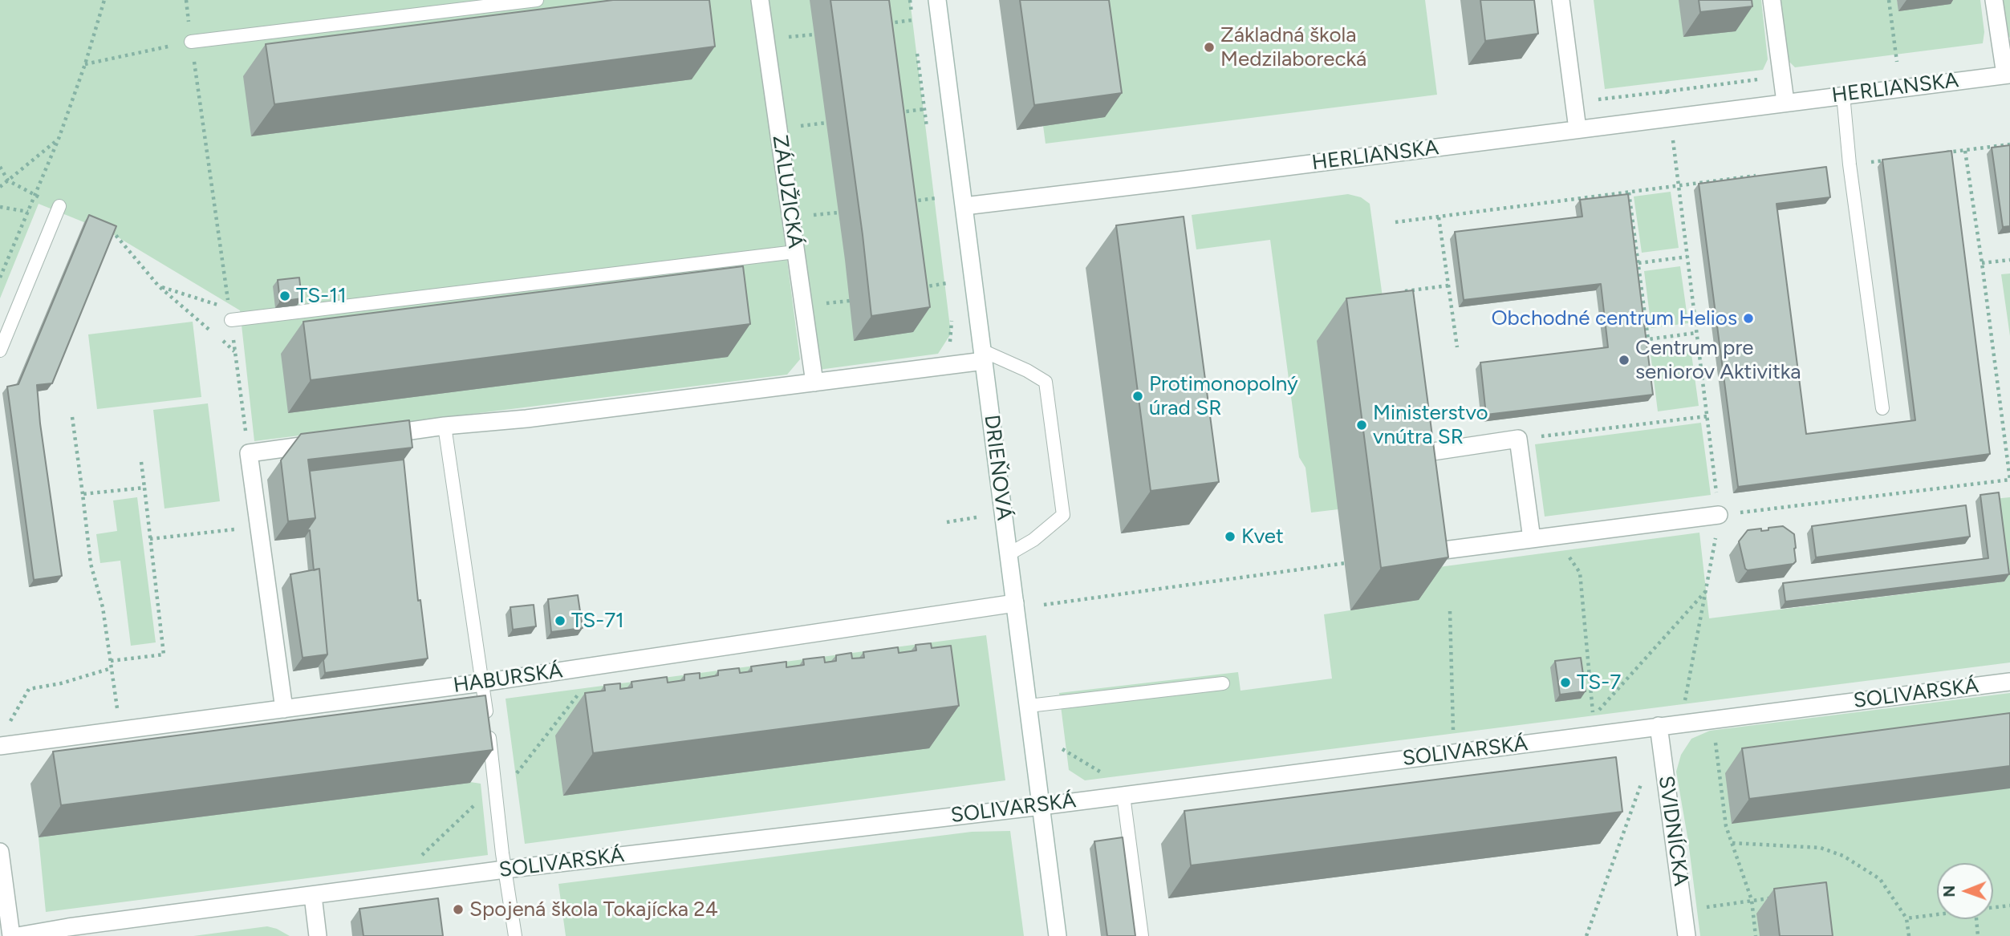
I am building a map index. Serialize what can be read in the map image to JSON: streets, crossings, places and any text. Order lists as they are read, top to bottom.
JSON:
{
  "streets": {
    "street": [
      "HERLIANSKA",
      "ZÁLUŽICKÁ",
      "DRIEŇOVÁ",
      "HABURSKÁ",
      "SOLIVARSKÁ",
      "SVIDNÍCKA"
    ]
  },
  "crossings": [
    ["HERLIANSKA", "DRIEŇOVÁ"],
    ["DRIEŇOVÁ", "HABURSKÁ"],
    ["DRIEŇOVÁ", "SOLIVARSKÁ"],
    ["SOLIVARSKÁ", "SVIDNÍCKA"]
  ],
  "places": [
    "Základná škola Medzilaborecká",
    "TS-11",
    "Obchodné centrum Helios",
    "Centrum pre seniorov Aktivitka",
    "Protimonopolný úrad SR",
    "Ministerstvo vnútra SR",
    "Kvet",
    "TS-71",
    "TS-7",
    "Spojená škola Tokajícka 24"
  ],
  "north": "left"
}
